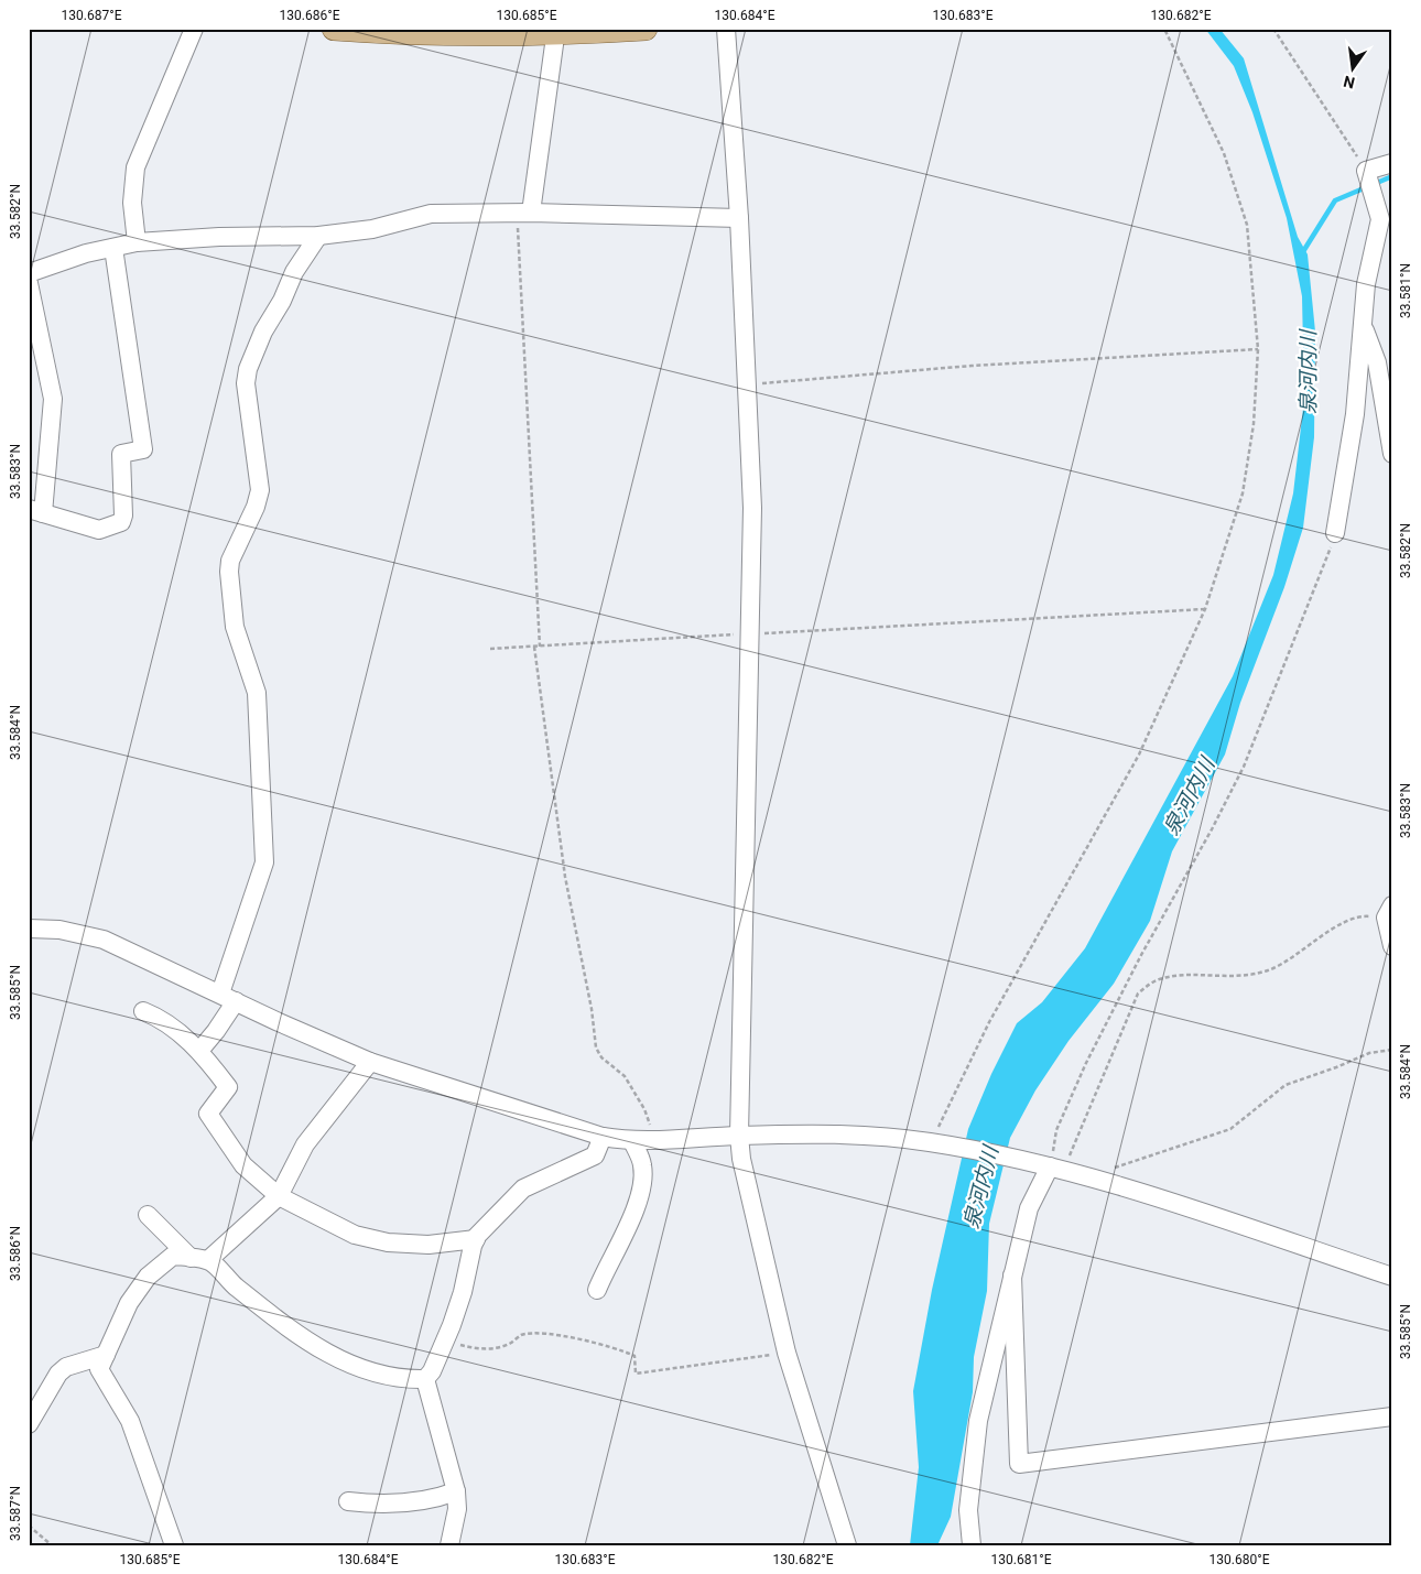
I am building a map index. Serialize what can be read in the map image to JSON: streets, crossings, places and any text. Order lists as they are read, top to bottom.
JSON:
{
  "water": ["泉河内川"],
  "north": "bottom",
  "coordinates": [
    "130.687°E",
    "130.686°E",
    "130.685°E",
    "130.684°E",
    "130.683°E",
    "130.682°E",
    "33.582°N",
    "33.581°N",
    "33.583°N",
    "33.584°N",
    "33.585°N",
    "33.586°N",
    "33.587°N",
    "130.681°E",
    "130.680°E"
  ]
}
